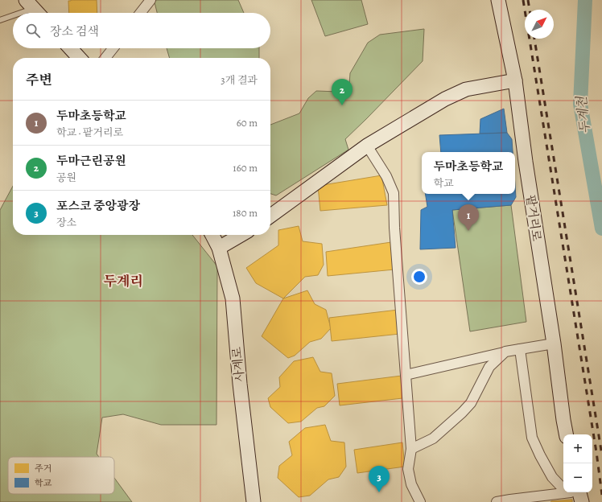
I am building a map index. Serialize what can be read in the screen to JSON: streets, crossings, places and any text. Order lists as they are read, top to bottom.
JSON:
{
  "streets": {
    "street": ["팥거리로", "사계로"]
  },
  "districts": ["두계리"],
  "water": ["두계천"],
  "legend": ["주거", "학교"],
  "north": "top right",
  "page": {
    "search": "장소 검색",
    "heading": ["주변", "3개 결과"],
    "pins": ["2", "1", "3"],
    "list": [
      {
        "mark": "1",
        "name": "두마초등학교",
        "note": "학교 · 팥거리로",
        "value": "60 m"
      },
      {
        "mark": "2",
        "name": "두마근린공원",
        "note": "공원",
        "value": "160 m"
      },
      {
        "mark": "3",
        "name": "포스코 중앙광장",
        "note": "장소",
        "value": "180 m"
      }
    ],
    "popup": ["두마초등학교", "학교"],
    "map_buttons": ["+", "−"]
  }
}
